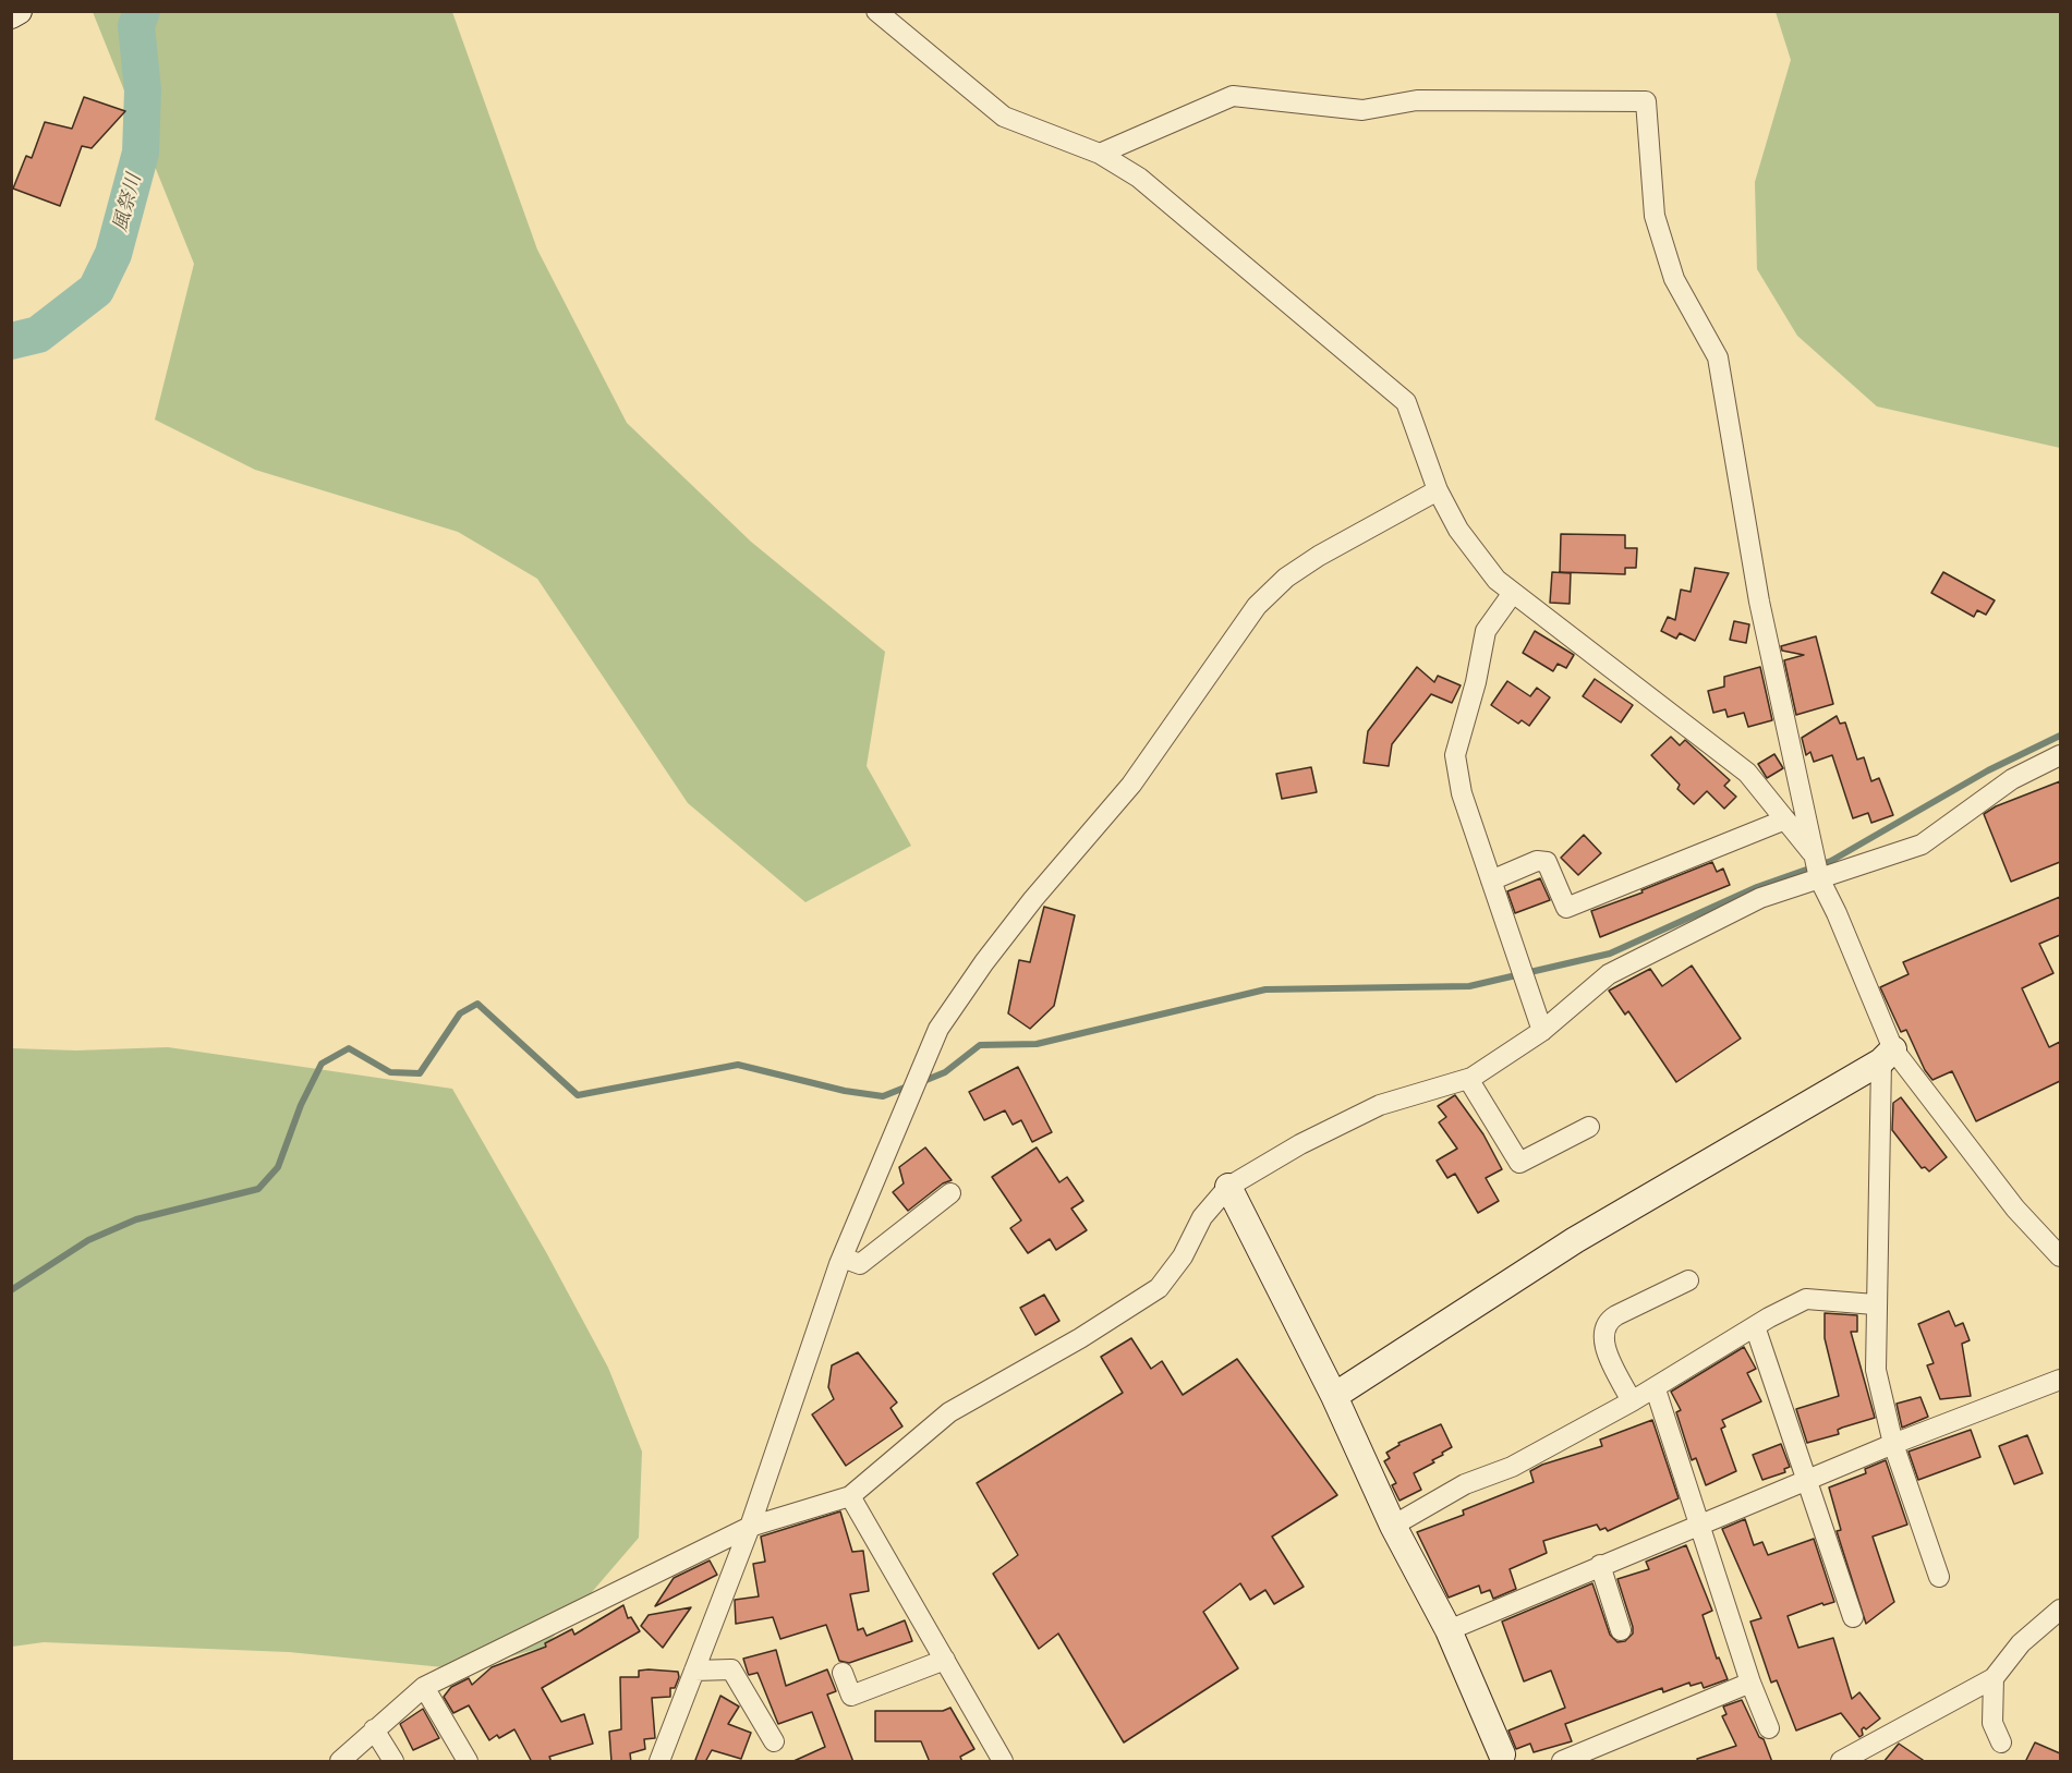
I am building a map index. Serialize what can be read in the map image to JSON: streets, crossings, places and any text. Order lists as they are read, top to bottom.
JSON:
{
  "water": ["風祭川"]
}
